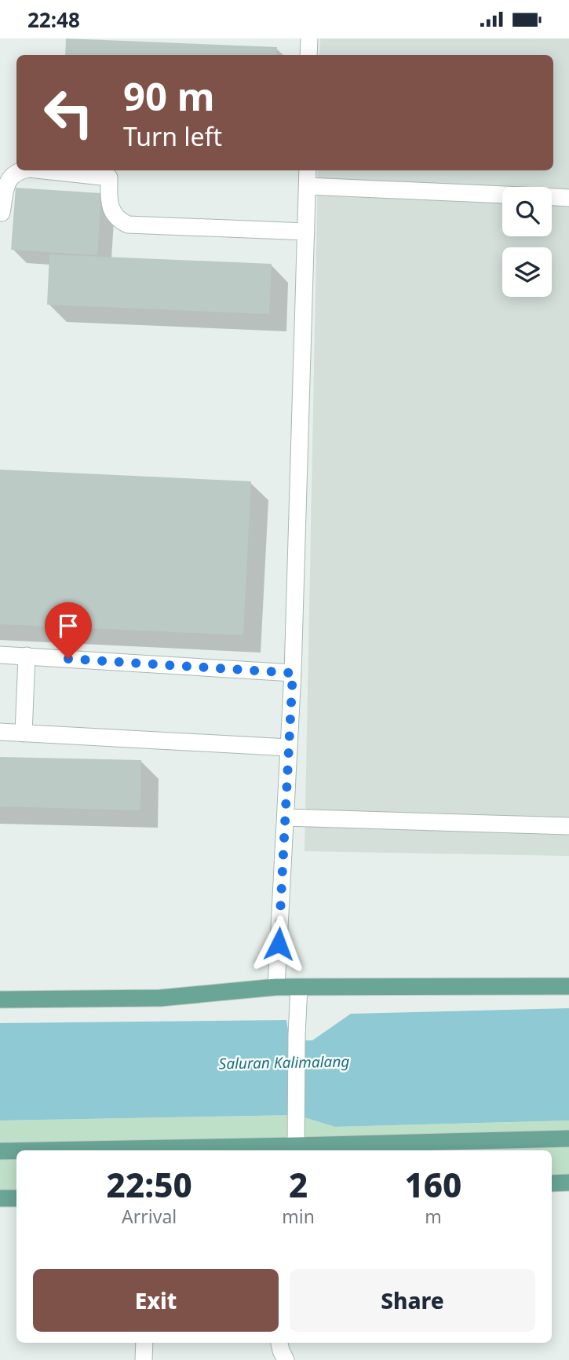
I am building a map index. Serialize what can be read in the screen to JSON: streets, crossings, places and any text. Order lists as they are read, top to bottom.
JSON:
{
  "water": ["Saluran Kalimalang"],
  "page": {
    "status": "22:48",
    "turn": ["90 m", "Turn left"],
    "eta": [
      "22:50",
      "Arrival",
      "2",
      "min",
      "160",
      "m"
    ],
    "buttons": ["Exit", "Share"]
  }
}
